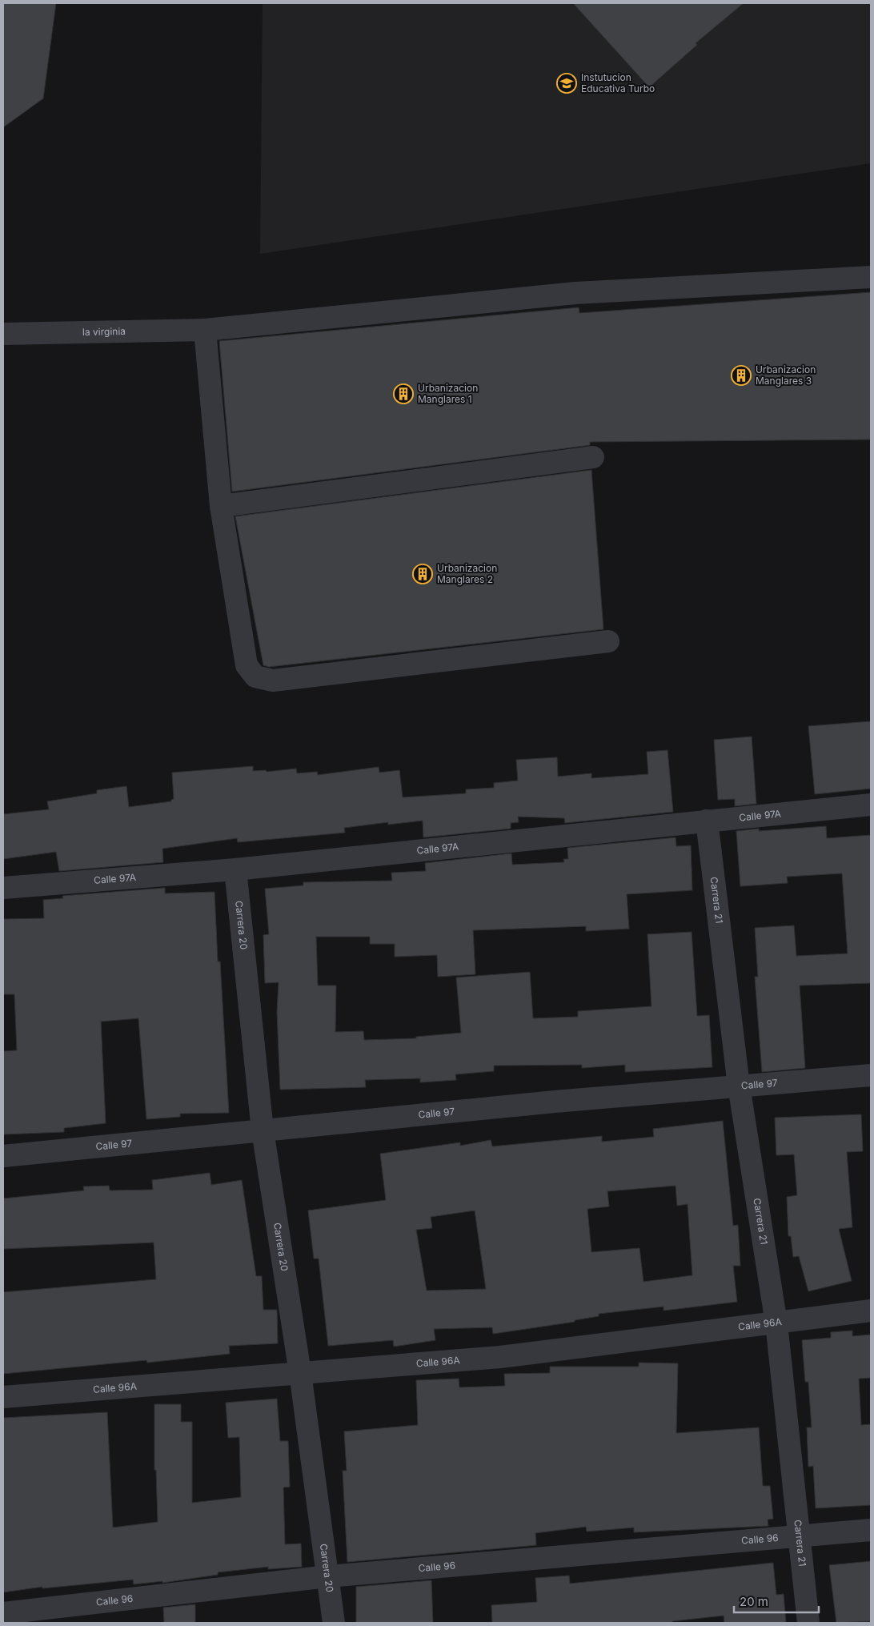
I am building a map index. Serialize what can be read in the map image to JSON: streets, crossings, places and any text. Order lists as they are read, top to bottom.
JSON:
{
  "streets": {
    "street": [
      "la virginia",
      "Calle 97A",
      "Carrera 21",
      "Carrera 20",
      "Calle 97",
      "Calle 96A",
      "Calle 96"
    ]
  },
  "crossings": [
    ["Calle 97A", "Carrera 21"],
    ["Calle 97A", "Carrera 20"],
    ["Carrera 21", "Calle 97"],
    ["Carrera 21", "Calle 96A"],
    ["Carrera 21", "Calle 96"],
    ["Carrera 20", "Calle 97"],
    ["Carrera 20", "Calle 96A"],
    ["Carrera 20", "Calle 96"]
  ],
  "places": {
    "school or university": ["Instutucion Educativa Turbo"],
    "building": ["Urbanizacion Manglares 3", "Urbanizacion Manglares 1", "Urbanizacion Manglares 2"]
  },
  "scale_bar": "20 m"
}
